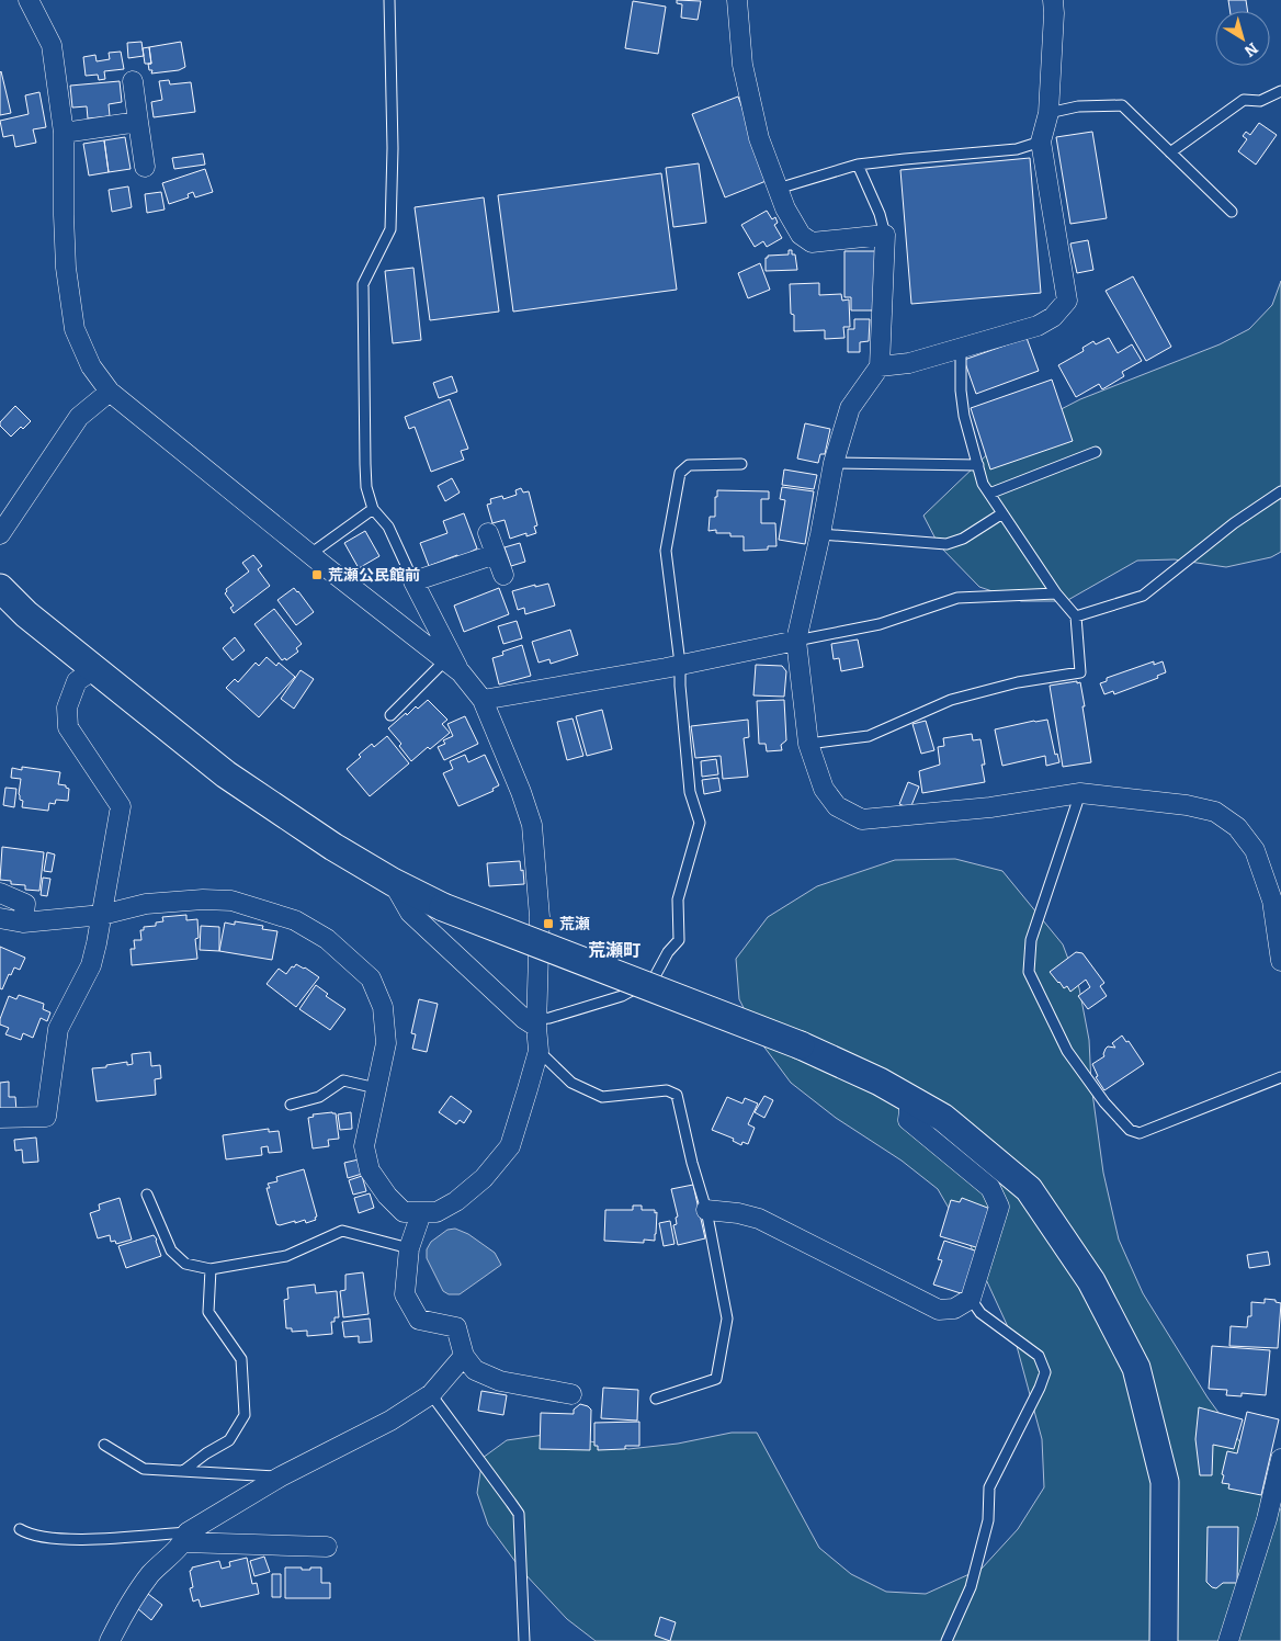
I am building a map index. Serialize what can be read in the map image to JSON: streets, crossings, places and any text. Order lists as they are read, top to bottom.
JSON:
{
  "districts": ["荒瀬町"],
  "places": {
    "transit": ["荒瀬公民館前", "荒瀬"]
  },
  "north": "bottom right"
}
